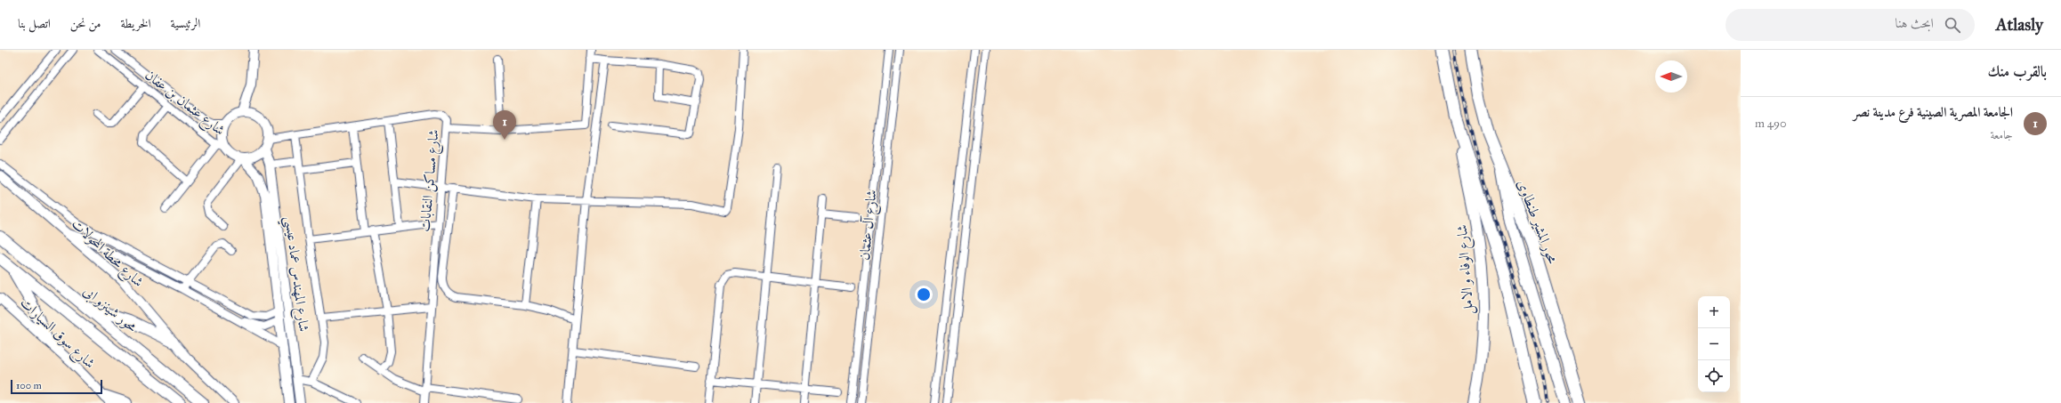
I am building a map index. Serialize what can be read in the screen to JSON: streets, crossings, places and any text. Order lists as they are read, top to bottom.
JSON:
{
  "streets": {
    "highway": ["محور المشير طنطاوى"],
    "main road": ["شارع الوفاء و الامل", "محور شينزو ابى"],
    "street": [
      "شارع عثمان بن عفان",
      "شارع مساكن النقابات",
      "شارع آل عثمان",
      "شارع محطة المحولات",
      "شارع المهندس عماد عيسي",
      "شارع سوق السيارات"
    ]
  },
  "crossings": [
    ["شارع عثمان بن عفان", "شارع مساكن النقابات"],
    ["شارع عثمان بن عفان", "شارع المهندس عماد عيسي"],
    ["شارع مساكن النقابات", "شارع المهندس عماد عيسي"]
  ],
  "scale_bar": "100 m",
  "north": "left",
  "page": {
    "header": "Atlasly",
    "search": "ابحث هنا",
    "nav": [
      "الرئيسية",
      "الخريطة",
      "من نحن",
      "اتصل بنا"
    ],
    "heading": "بالقرب منك",
    "list": [
      {
        "mark": "1",
        "name": "الجامعة المصرية الصينية فرع مدينة نصر",
        "note": "جامعة",
        "value": "490 m"
      }
    ],
    "pins": "1",
    "map_buttons": ["+", "−"],
    "scale": "100 m"
  }
}
